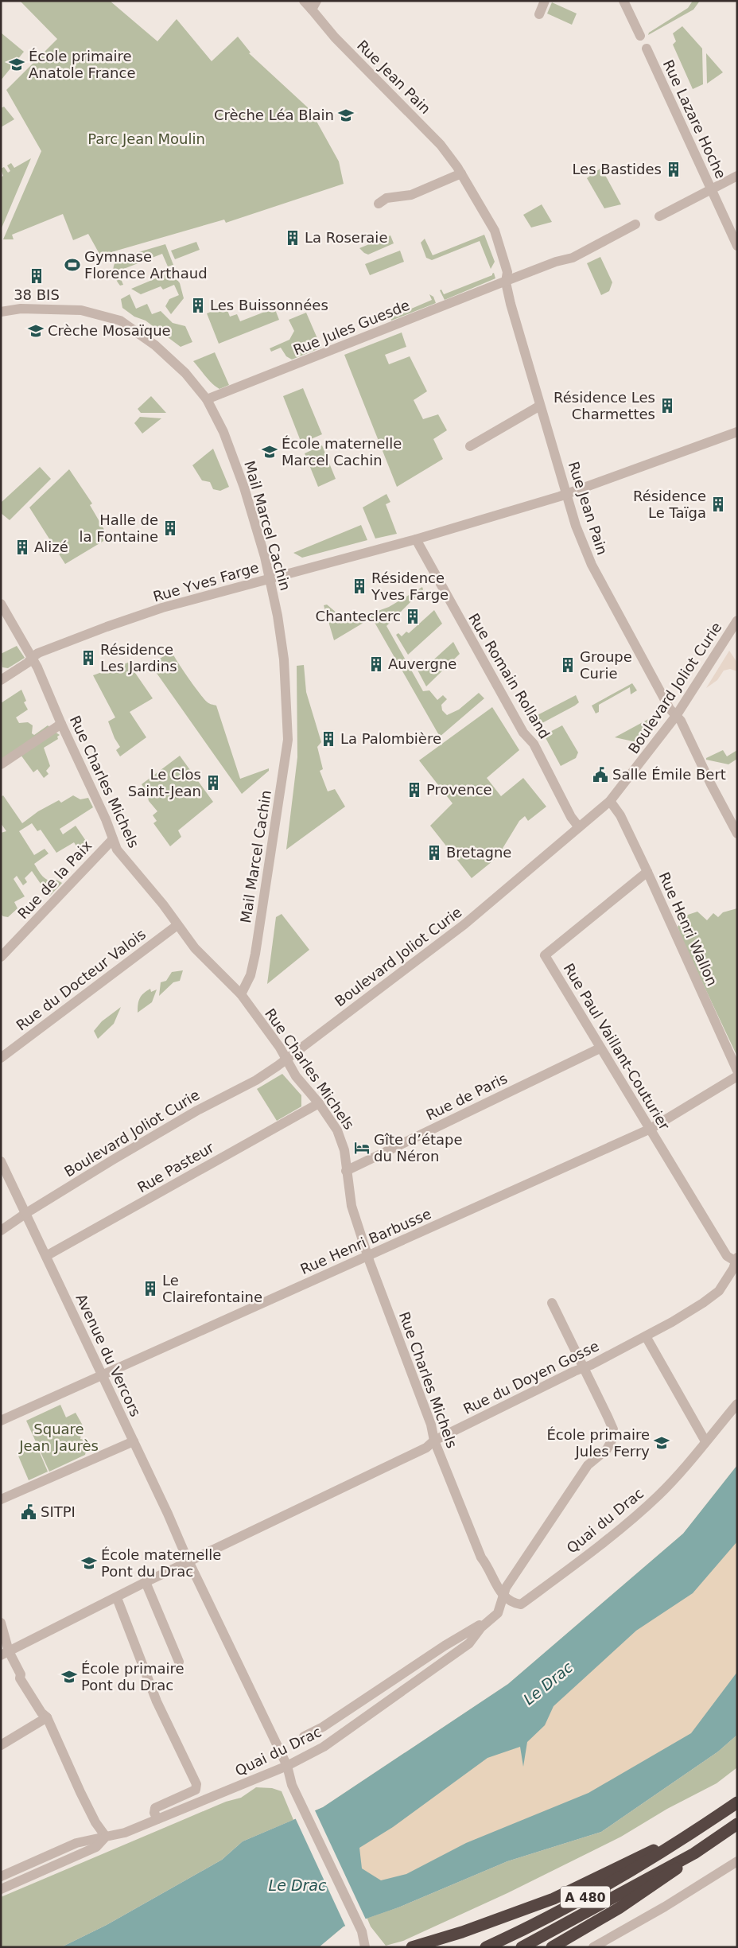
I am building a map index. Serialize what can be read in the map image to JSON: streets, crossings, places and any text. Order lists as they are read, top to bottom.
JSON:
{
  "streets": {
    "highway": ["A 480"],
    "street": [
      "Rue Jean Pain",
      "Rue Lazare Hoche",
      "Rue Jules Guesde",
      "Mail Marcel Cachin",
      "Rue Yves Farge",
      "Rue Romain Rolland",
      "Boulevard Joliot Curie",
      "Rue Charles Michels",
      "Rue de la Paix",
      "Rue Henri Wallon",
      "Rue du Docteur Valois",
      "Rue Paul Vaillant-Couturier",
      "Rue de Paris",
      "Rue Pasteur",
      "Rue Henri Barbusse",
      "Avenue du Vercors",
      "Rue du Doyen Gosse",
      "Quai du Drac"
    ]
  },
  "crossings": [
    ["Rue Jean Pain", "Rue Jules Guesde"],
    ["Rue Jean Pain", "Rue Yves Farge"],
    ["Rue Jean Pain", "Boulevard Joliot Curie"],
    ["Rue Jules Guesde", "Mail Marcel Cachin"],
    ["Mail Marcel Cachin", "Rue Yves Farge"],
    ["Mail Marcel Cachin", "Rue Charles Michels"],
    ["Rue Yves Farge", "Rue Romain Rolland"],
    ["Rue Yves Farge", "Rue Charles Michels"],
    ["Rue Romain Rolland", "Boulevard Joliot Curie"],
    ["Boulevard Joliot Curie", "Rue Charles Michels"],
    ["Boulevard Joliot Curie", "Rue Henri Wallon"],
    ["Boulevard Joliot Curie", "Avenue du Vercors"],
    ["Rue Charles Michels", "Rue de la Paix"],
    ["Rue Charles Michels", "Rue du Docteur Valois"],
    ["Rue Charles Michels", "Rue de Paris"],
    ["Rue Charles Michels", "Rue Pasteur"],
    ["Rue Charles Michels", "Rue Henri Barbusse"],
    ["Rue Charles Michels", "Rue du Doyen Gosse"],
    ["Rue Charles Michels", "Quai du Drac"],
    ["Rue Henri Wallon", "Rue Paul Vaillant-Couturier"],
    ["Rue Paul Vaillant-Couturier", "Rue de Paris"],
    ["Rue Paul Vaillant-Couturier", "Rue Henri Barbusse"],
    ["Rue Paul Vaillant-Couturier", "Rue du Doyen Gosse"],
    ["Rue Pasteur", "Avenue du Vercors"],
    ["Rue Henri Barbusse", "Avenue du Vercors"],
    ["Avenue du Vercors", "Rue du Doyen Gosse"],
    ["Avenue du Vercors", "Quai du Drac"]
  ],
  "water": ["Le Drac"],
  "parks": ["Parc Jean Moulin", "Square Jean Jaurès"],
  "places": {
    "school or university": [
      "École primaire Anatole France",
      "Crèche Léa Blain",
      "Crèche Mosaïque",
      "École maternelle Marcel Cachin",
      "École primaire Jules Ferry",
      "École maternelle Pont du Drac",
      "École primaire Pont du Drac"
    ],
    "building": [
      "Les Bastides",
      "La Roseraie",
      "38 BIS",
      "Les Buissonnées",
      "Résidence Les Charmettes",
      "Résidence Le Taïga",
      "Halle de la Fontaine",
      "Alizé",
      "Résidence Yves Farge",
      "Chanteclerc",
      "Résidence Les Jardins",
      "Auvergne",
      "Groupe Curie",
      "La Palombière",
      "Le Clos Saint-Jean",
      "Provence",
      "Bretagne",
      "Le Clairefontaine"
    ],
    "sports": ["Gymnase Florence Arthaud"],
    "public building": ["Salle Émile Bert", "SITPI"],
    "hotel": ["Gîte d’étape du Néron"]
  }
}
